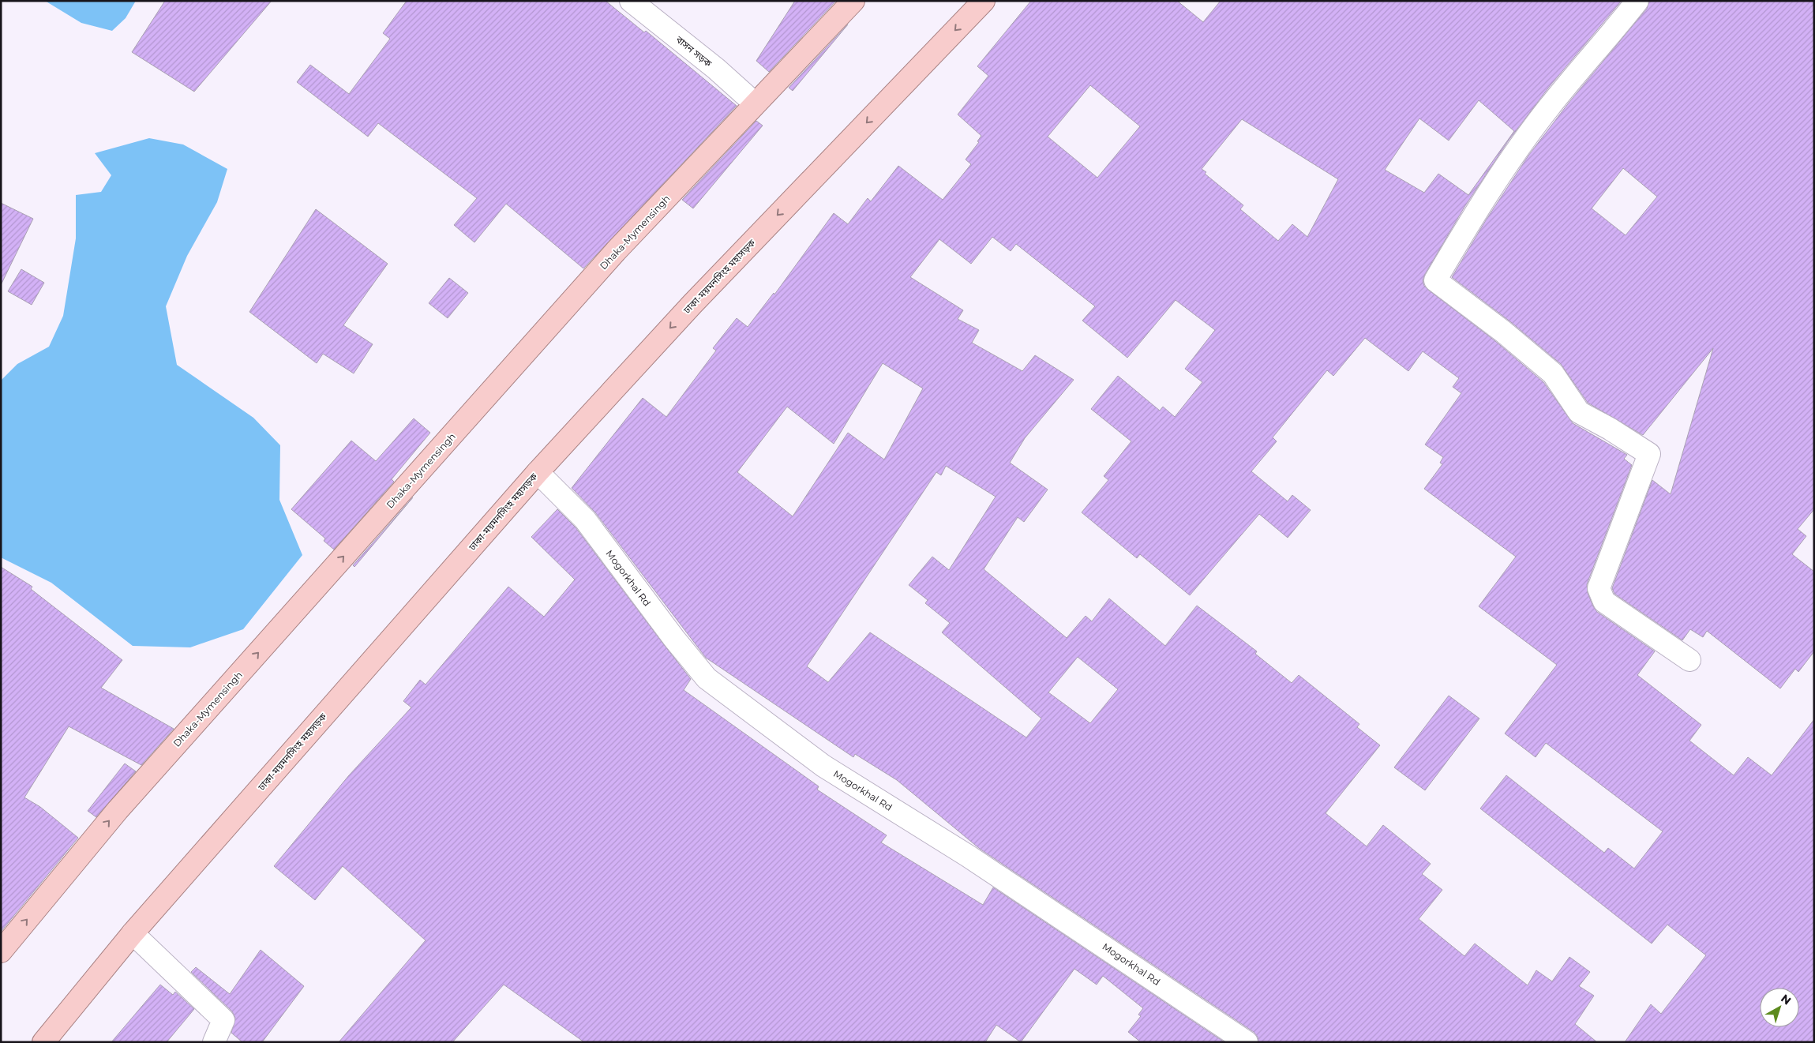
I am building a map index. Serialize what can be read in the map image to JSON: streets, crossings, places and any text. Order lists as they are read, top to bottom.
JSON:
{
  "streets": {
    "highway": ["Dhaka-Mymensingh", "ঢাকা-ময়মনসিংহ মহাসড়ক"],
    "street": ["বাসন সড়ক", "Mogorkhal Rd"]
  },
  "crossings": [
    ["বাসন সড়ক", "Dhaka-Mymensingh"],
    ["ঢাকা-ময়মনসিংহ মহাসড়ক", "Mogorkhal Rd"]
  ],
  "one_way": ["Dhaka-Mymensingh", "ঢাকা-ময়মনসিংহ মহাসড়ক"],
  "north": "top right"
}
